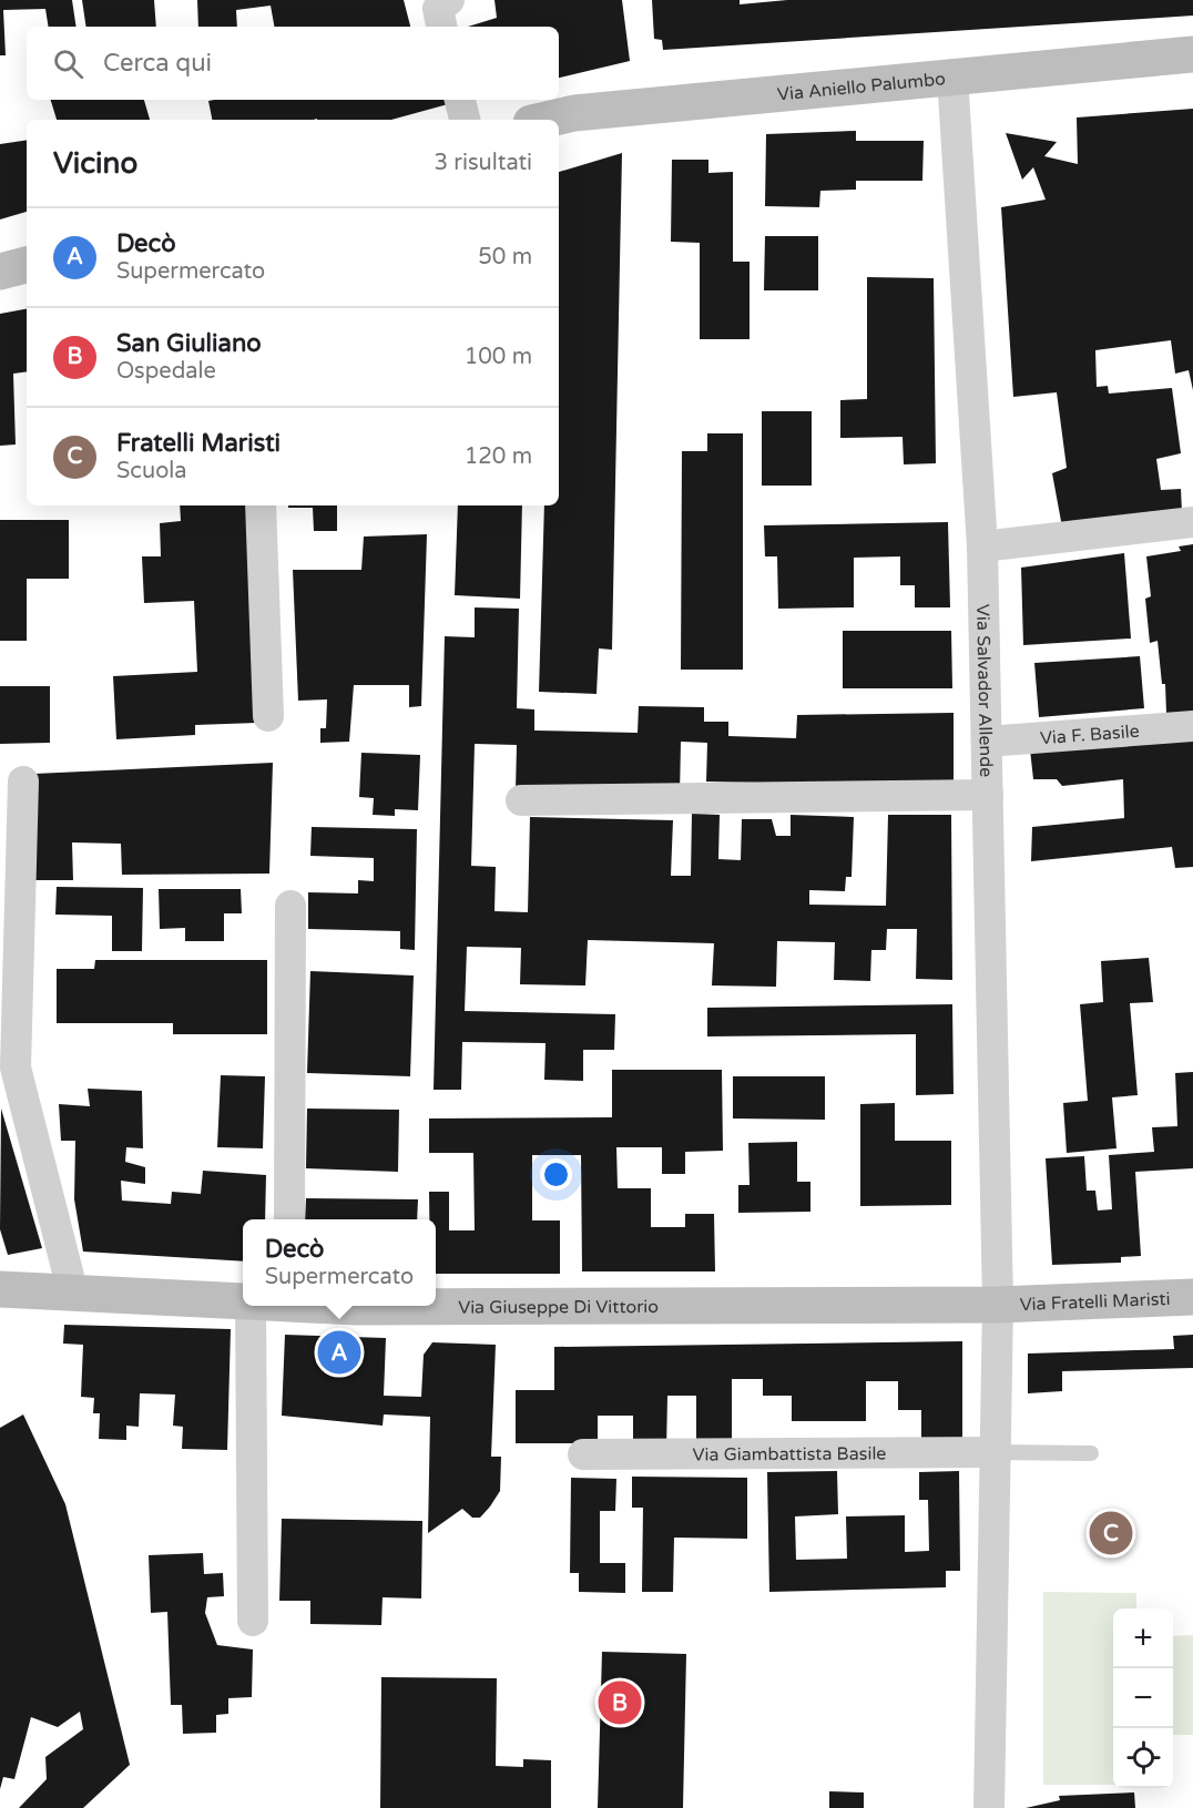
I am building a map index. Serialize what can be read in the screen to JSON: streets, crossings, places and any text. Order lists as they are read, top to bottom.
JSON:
{
  "streets": {
    "street": [
      "Via Aniello Palumbo",
      "Via Salvador Allende",
      "Via F. Basile",
      "Via Fratelli Maristi",
      "Via Giuseppe Di Vittorio",
      "Via Giambattista Basile"
    ]
  },
  "crossings": [
    ["Via Aniello Palumbo", "Via Salvador Allende"],
    ["Via Salvador Allende", "Via F. Basile"],
    ["Via Salvador Allende", "Via Fratelli Maristi"],
    ["Via Salvador Allende", "Via Giuseppe Di Vittorio"],
    ["Via Fratelli Maristi", "Via Giuseppe Di Vittorio"]
  ],
  "page": {
    "search": "Cerca qui",
    "heading": ["Vicino", "3 risultati"],
    "list": [
      {
        "mark": "A",
        "name": "Decò",
        "note": "Supermercato",
        "value": "50 m"
      },
      {
        "mark": "B",
        "name": "San Giuliano",
        "note": "Ospedale",
        "value": "100 m"
      },
      {
        "mark": "C",
        "name": "Fratelli Maristi",
        "note": "Scuola",
        "value": "120 m"
      }
    ],
    "popup": ["Decò", "Supermercato"],
    "pins": ["A", "C", "B"],
    "map_buttons": ["+", "−"]
  }
}
